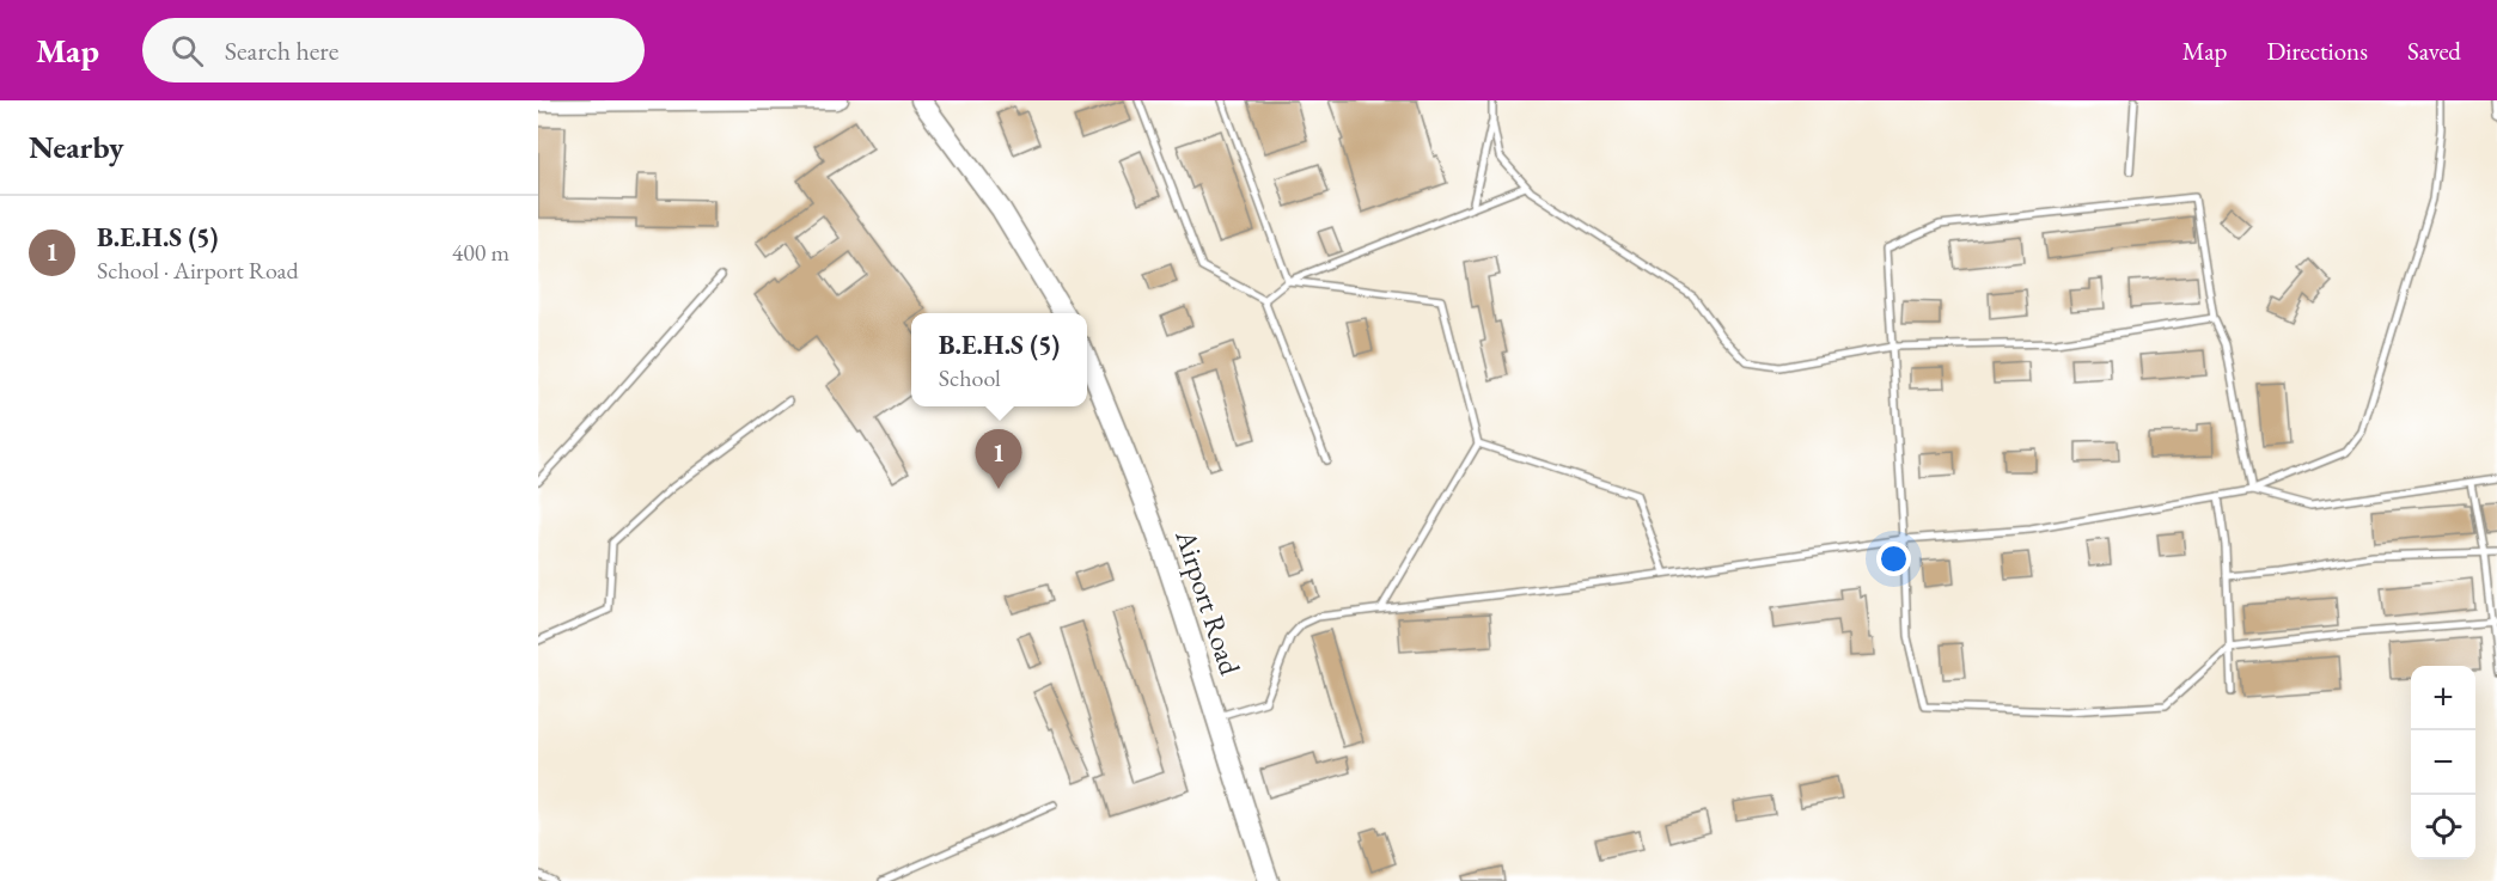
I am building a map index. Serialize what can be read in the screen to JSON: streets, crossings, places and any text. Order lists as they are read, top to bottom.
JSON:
{
  "streets": {
    "main road": ["Airport Road"]
  },
  "page": {
    "header": "Map",
    "search": "Search here",
    "nav": ["Map", "Directions", "Saved"],
    "heading": "Nearby",
    "list": [
      {
        "mark": "1",
        "name": "B.E.H.S (5)",
        "note": "School · Airport Road",
        "value": "400 m"
      }
    ],
    "popup": ["B.E.H.S (5)", "School"],
    "pins": "1",
    "map_buttons": ["+", "−"]
  }
}
